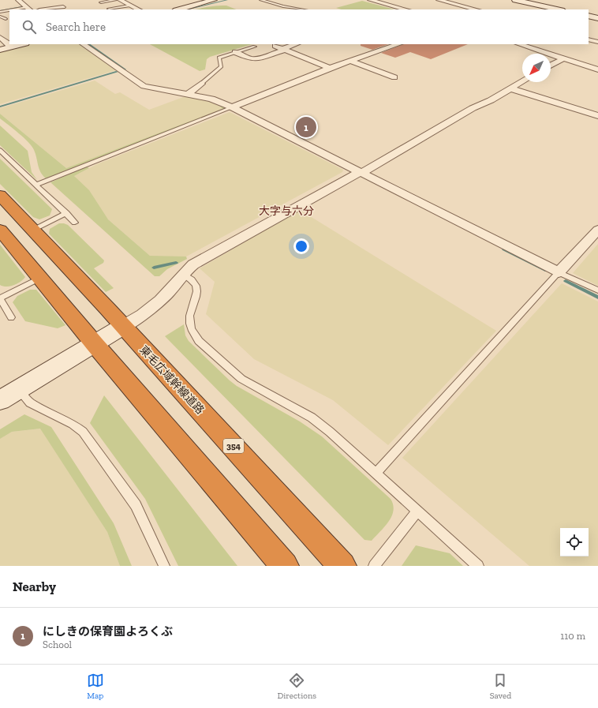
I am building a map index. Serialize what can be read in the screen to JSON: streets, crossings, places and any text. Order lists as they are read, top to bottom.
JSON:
{
  "streets": {
    "highway": ["東毛広域幹線道路", "354"]
  },
  "districts": ["大字与六分"],
  "north": "bottom left",
  "page": {
    "search": "Search here",
    "pins": "1",
    "heading": "Nearby",
    "list": [
      {
        "mark": "1",
        "name": "にしきの保育園よろくぶ",
        "note": "School",
        "value": "110 m"
      }
    ],
    "nav": ["Map", "Directions", "Saved"]
  }
}
